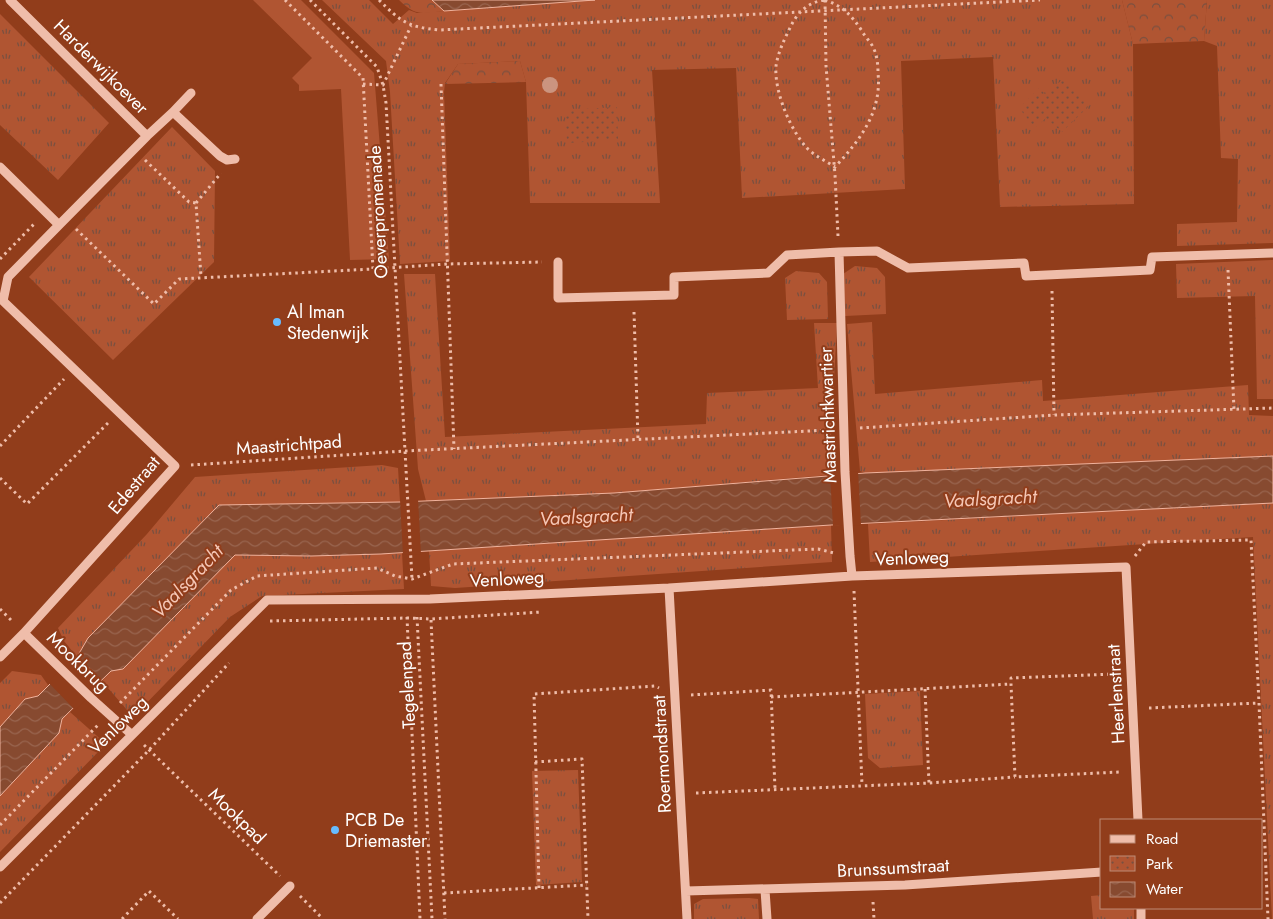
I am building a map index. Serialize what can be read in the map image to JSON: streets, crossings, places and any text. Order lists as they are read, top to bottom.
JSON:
{
  "streets": {
    "street": [
      "Harderwijkoever",
      "Maastrichtkwartier",
      "Edestraat",
      "Venloweg",
      "Mookbrug",
      "Heerlenstraat",
      "Roermondstraat",
      "Brunssumstraat"
    ],
    "path": [
      "Oeverpromenade",
      "Maastrichtpad",
      "Tegelenpad",
      "Mookpad"
    ]
  },
  "crossings": [
    ["Harderwijkoever", "Edestraat"],
    ["Oeverpromenade", "Maastrichtpad"],
    ["Oeverpromenade", "Tegelenpad"],
    ["Maastrichtkwartier", "Venloweg"],
    ["Maastrichtpad", "Edestraat"],
    ["Maastrichtpad", "Tegelenpad"],
    ["Edestraat", "Mookbrug"],
    ["Venloweg", "Mookbrug"],
    ["Venloweg", "Tegelenpad"],
    ["Venloweg", "Heerlenstraat"],
    ["Venloweg", "Roermondstraat"],
    ["Venloweg", "Mookpad"],
    ["Mookbrug", "Mookpad"],
    ["Roermondstraat", "Brunssumstraat"]
  ],
  "water": ["Vaalsgracht"],
  "places": ["Al Iman Stedenwijk", "PCB De Driemaster"],
  "legend": ["Road", "Park", "Water"]
}
